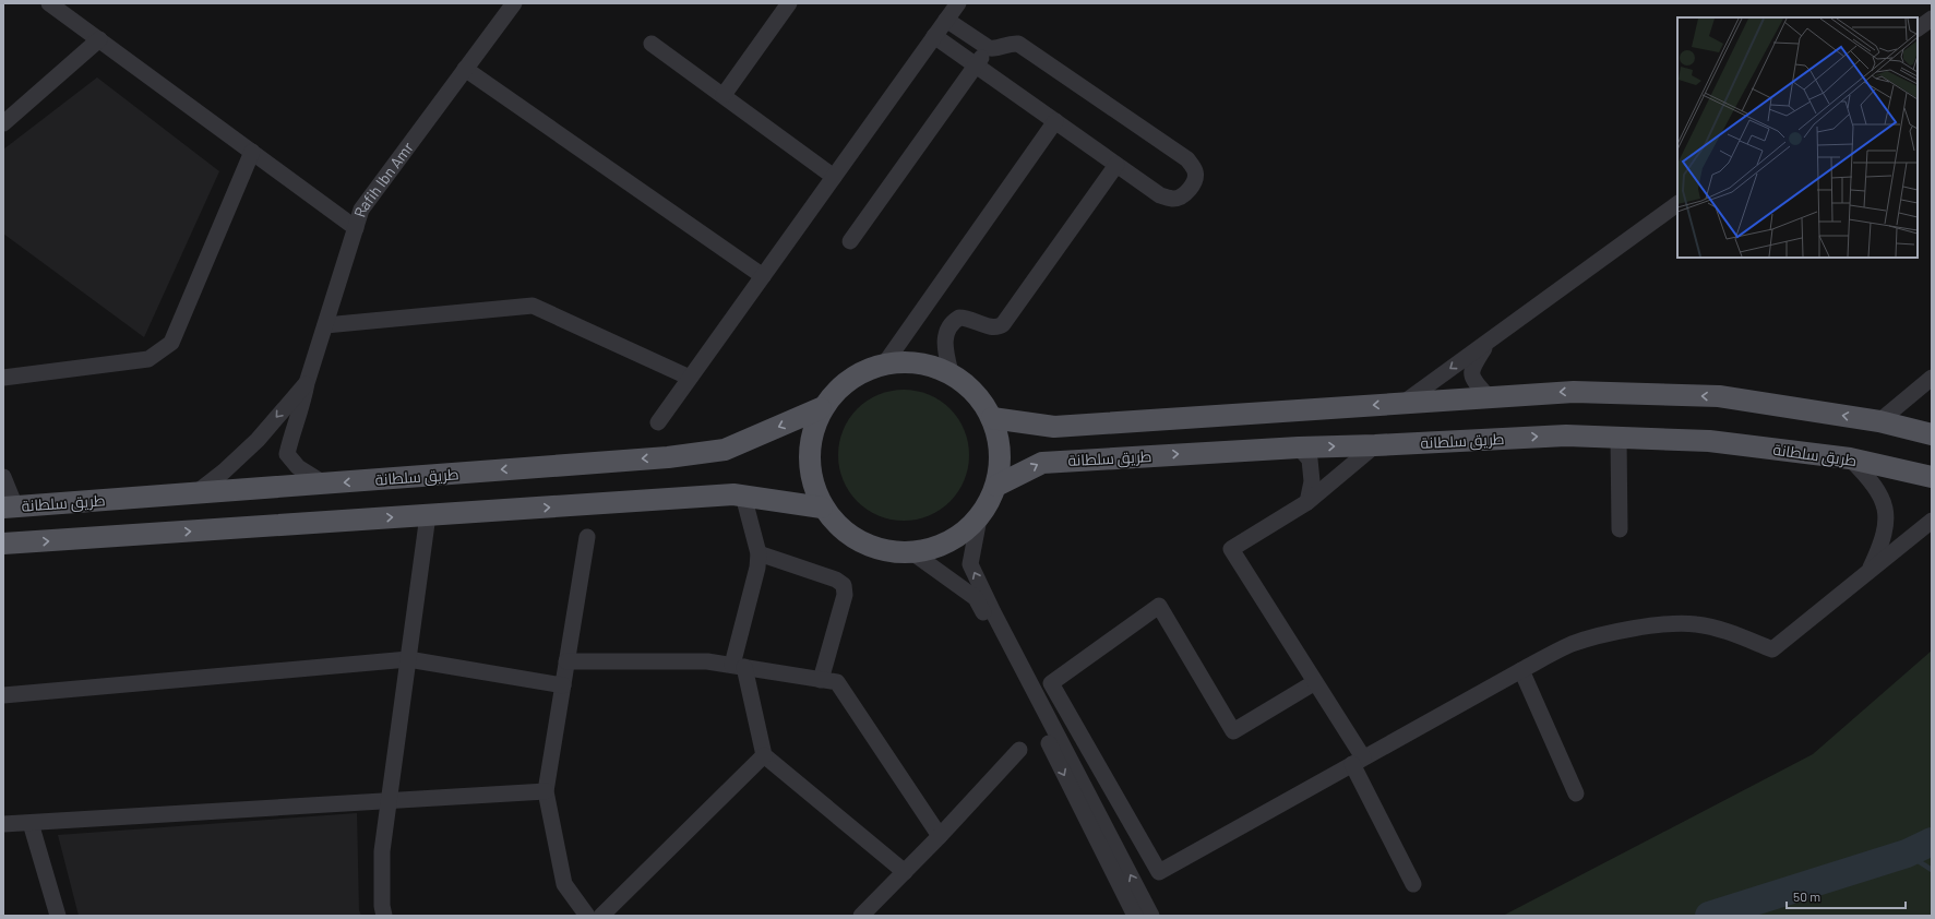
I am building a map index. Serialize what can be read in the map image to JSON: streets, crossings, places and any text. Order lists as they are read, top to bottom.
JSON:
{
  "streets": {
    "main road": ["طريق سلطانة"],
    "street": ["Rafih Ibn Amr"]
  },
  "crossings": [
    ["Rafih Ibn Amr", "طريق سلطانة"]
  ],
  "scale_bar": "50 m"
}
